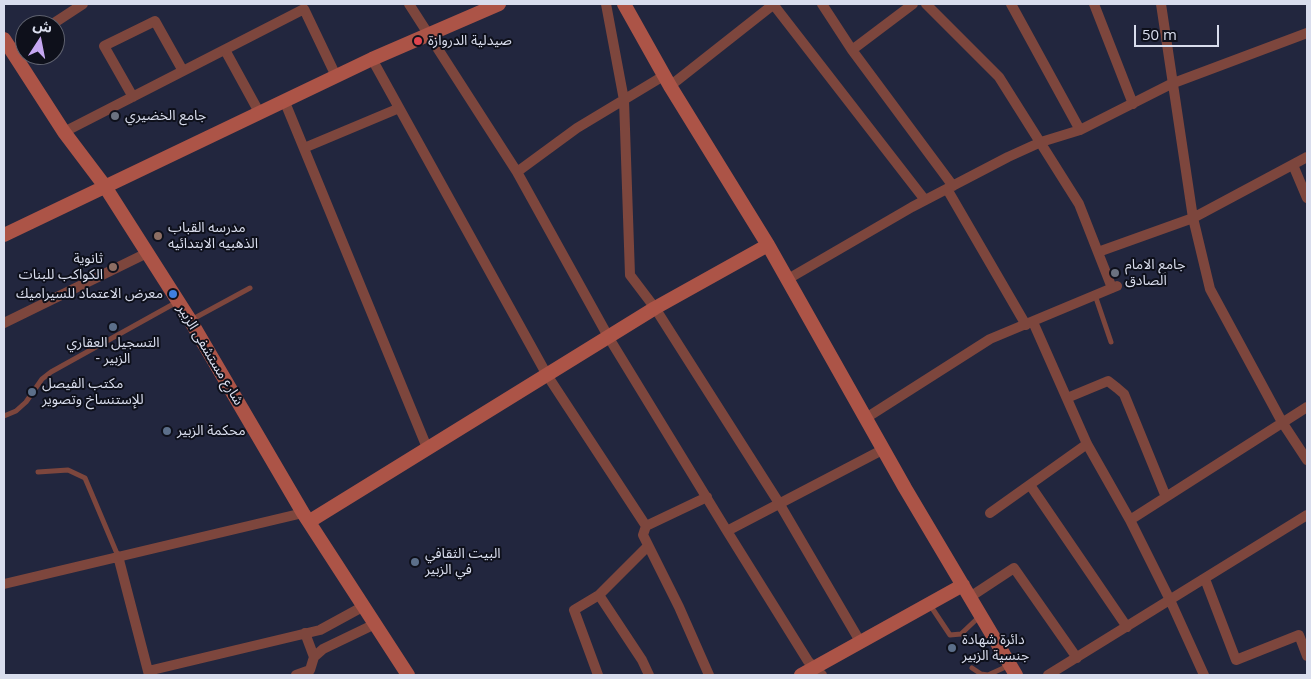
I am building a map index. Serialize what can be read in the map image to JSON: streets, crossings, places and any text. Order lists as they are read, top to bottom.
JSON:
{
  "streets": {
    "street": ["شارع مستشفى الزبير"]
  },
  "places": [
    "صيدلية الدروازة",
    "جامع الخضيري",
    "مدرسه القباب الذهبيه الابتدائيه",
    "ثانوية الكواكب للبنات",
    "جامع الامام الصادق",
    "معرض الاعتماد للسيراميك",
    "التسجيل العقاري - الزبير",
    "مكتب الفيصل للإستنساخ وتصوير",
    "محكمة الزبير",
    "البيت الثقافي في الزبير",
    "دائرة شهادة جنسية الزبير"
  ],
  "scale_bar": "50 m",
  "north": "top"
}
